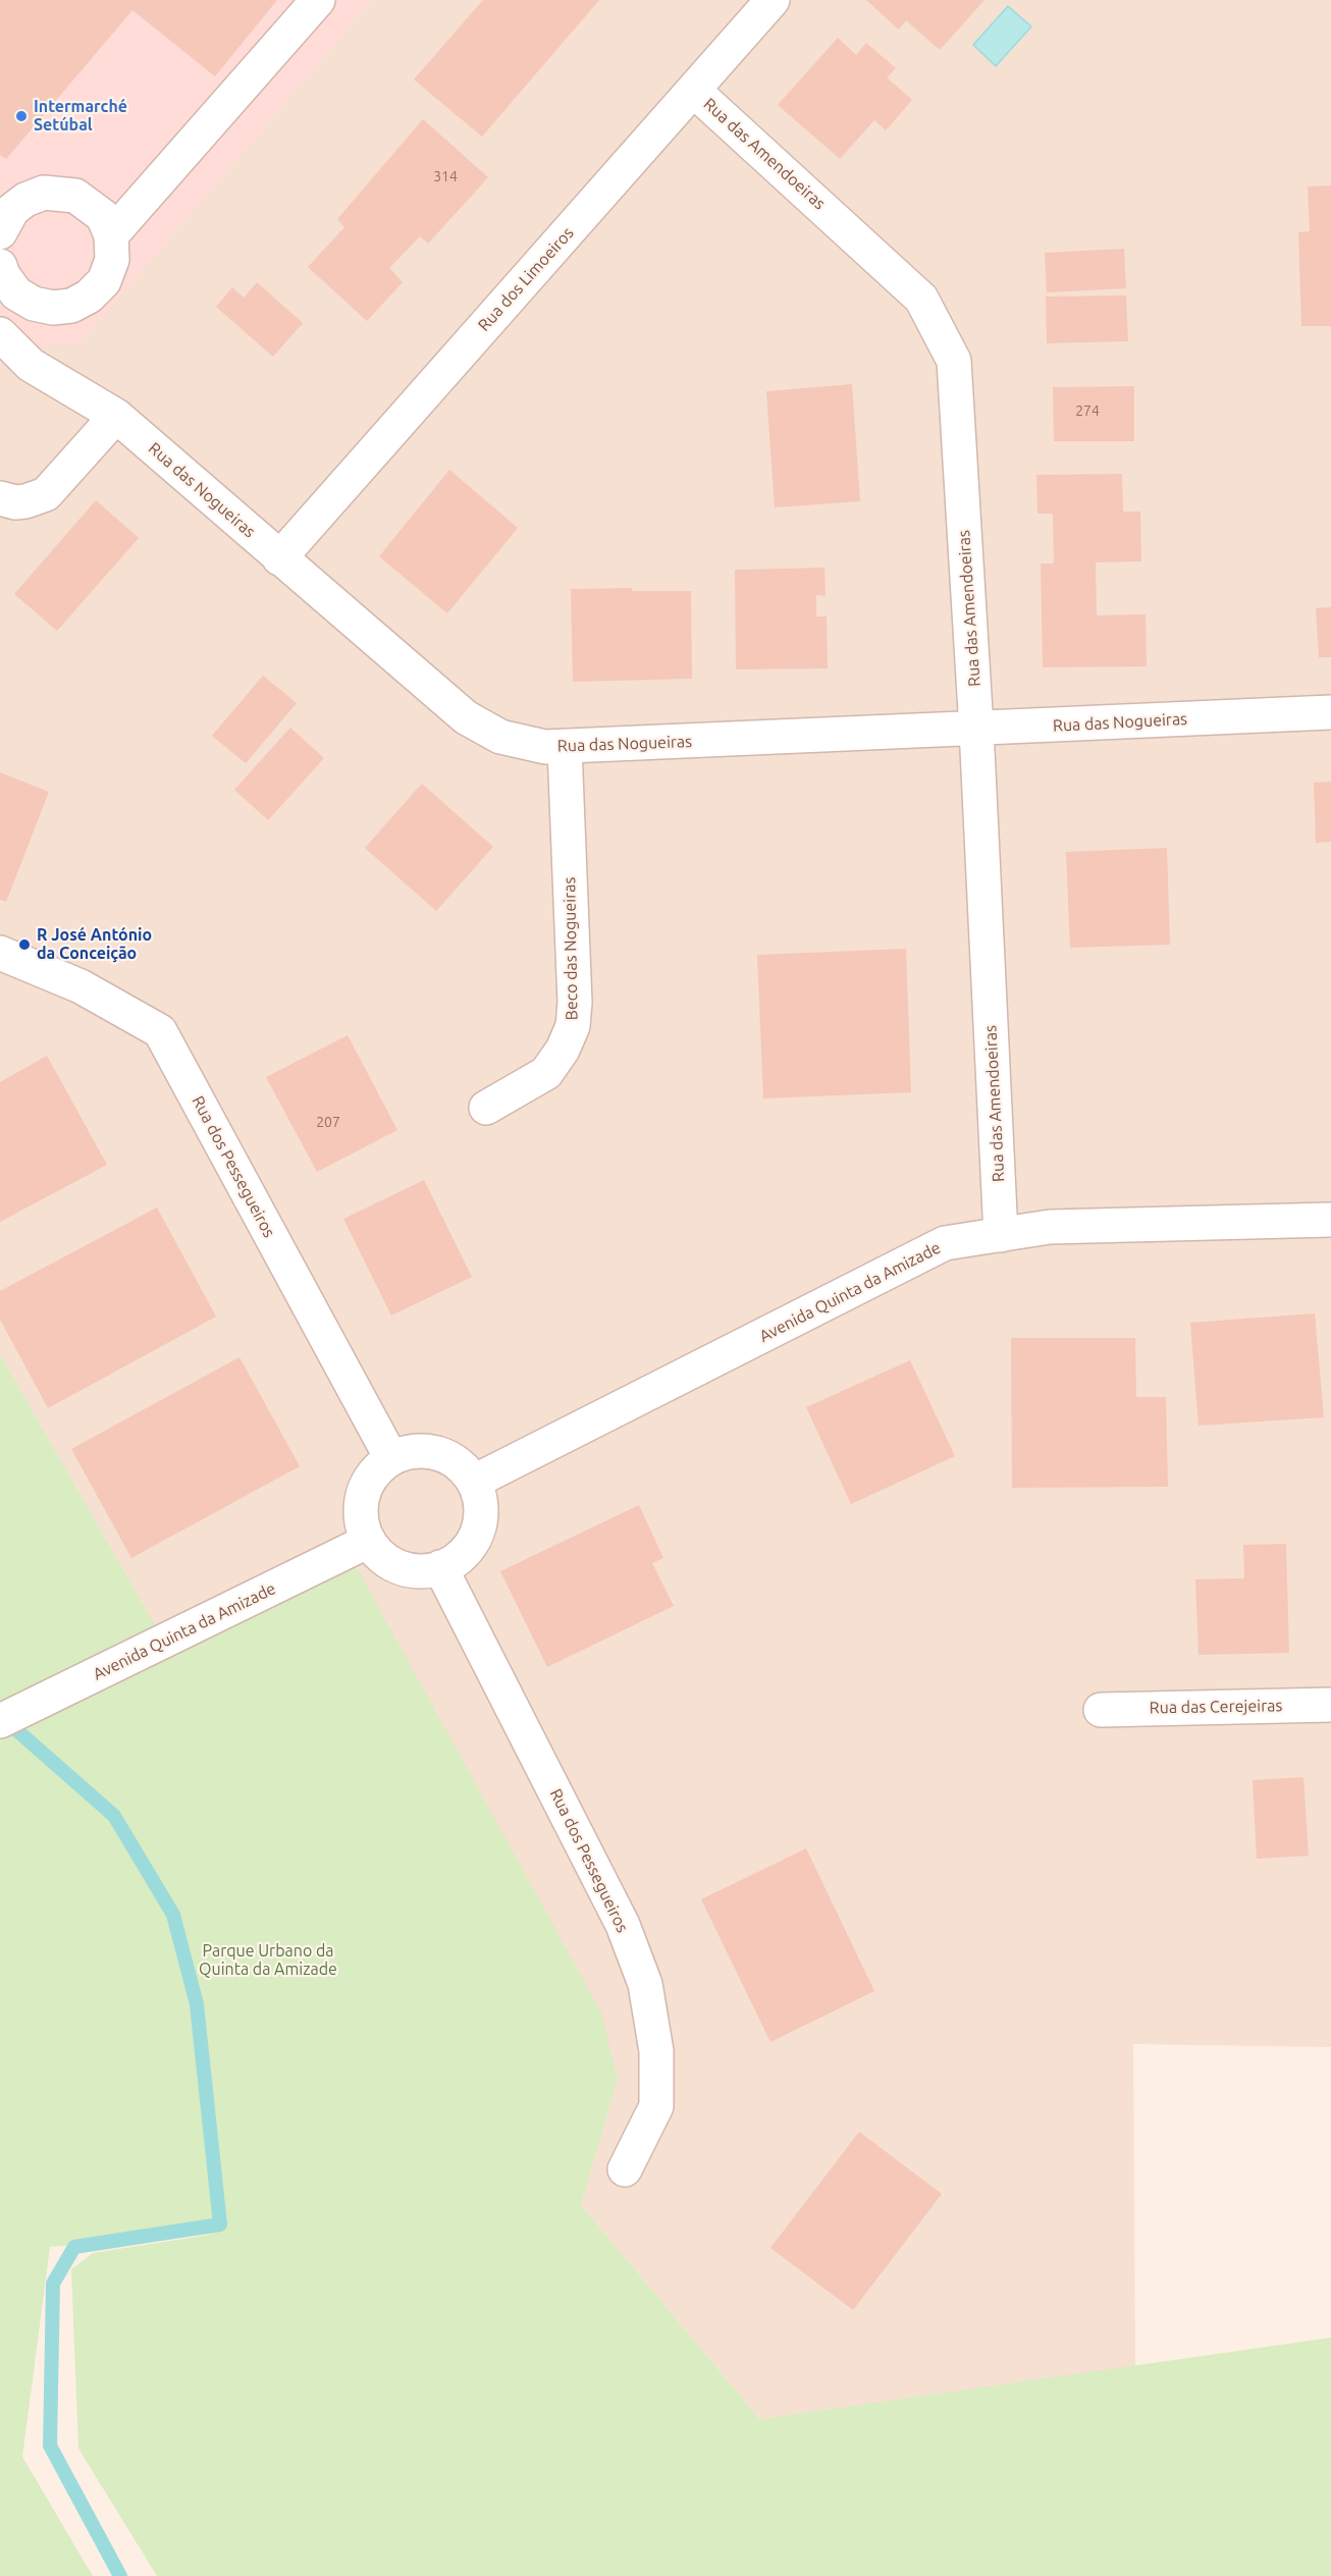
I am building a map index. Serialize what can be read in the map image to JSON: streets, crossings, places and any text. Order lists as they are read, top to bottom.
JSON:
{
  "streets": {
    "street": [
      "Rua das Amendoeiras",
      "Rua dos Limoeiros",
      "Rua das Nogueiras",
      "Beco das Nogueiras",
      "Rua dos Pessegueiros",
      "Avenida Quinta da Amizade",
      "Rua das Cerejeiras"
    ]
  },
  "crossings": [
    ["Rua das Amendoeiras", "Rua dos Limoeiros"],
    ["Rua das Amendoeiras", "Rua das Nogueiras"],
    ["Rua das Amendoeiras", "Avenida Quinta da Amizade"],
    ["Rua dos Limoeiros", "Rua das Nogueiras"],
    ["Rua das Nogueiras", "Beco das Nogueiras"],
    ["Rua dos Pessegueiros", "Avenida Quinta da Amizade"]
  ],
  "parks": ["Parque Urbano da Quinta da Amizade"],
  "places": ["Intermarché Setúbal", "R José António da Conceição"],
  "house_numbers": ["314", "274", "207"]
}
